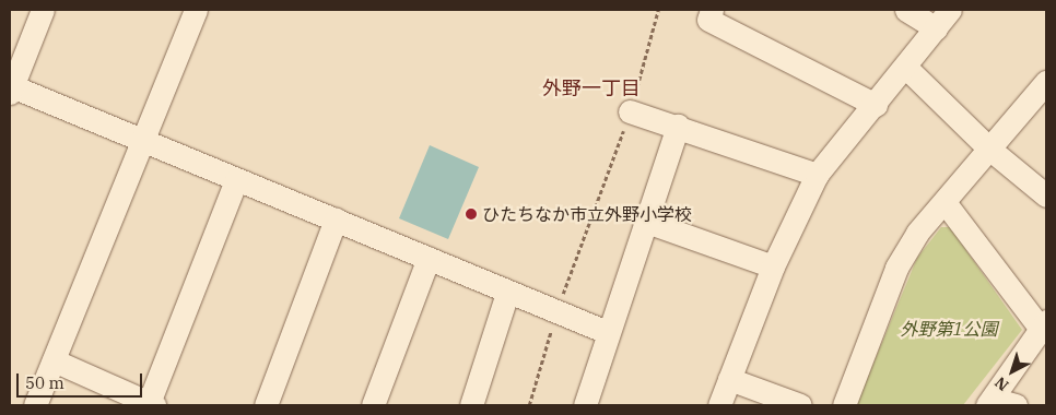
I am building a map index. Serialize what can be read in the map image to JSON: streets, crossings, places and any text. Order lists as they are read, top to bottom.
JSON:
{
  "districts": ["外野一丁目"],
  "parks": ["外野第1公園"],
  "places": ["ひたちなか市立外野小学校"],
  "scale_bar": "50 m",
  "north": "bottom left"
}
